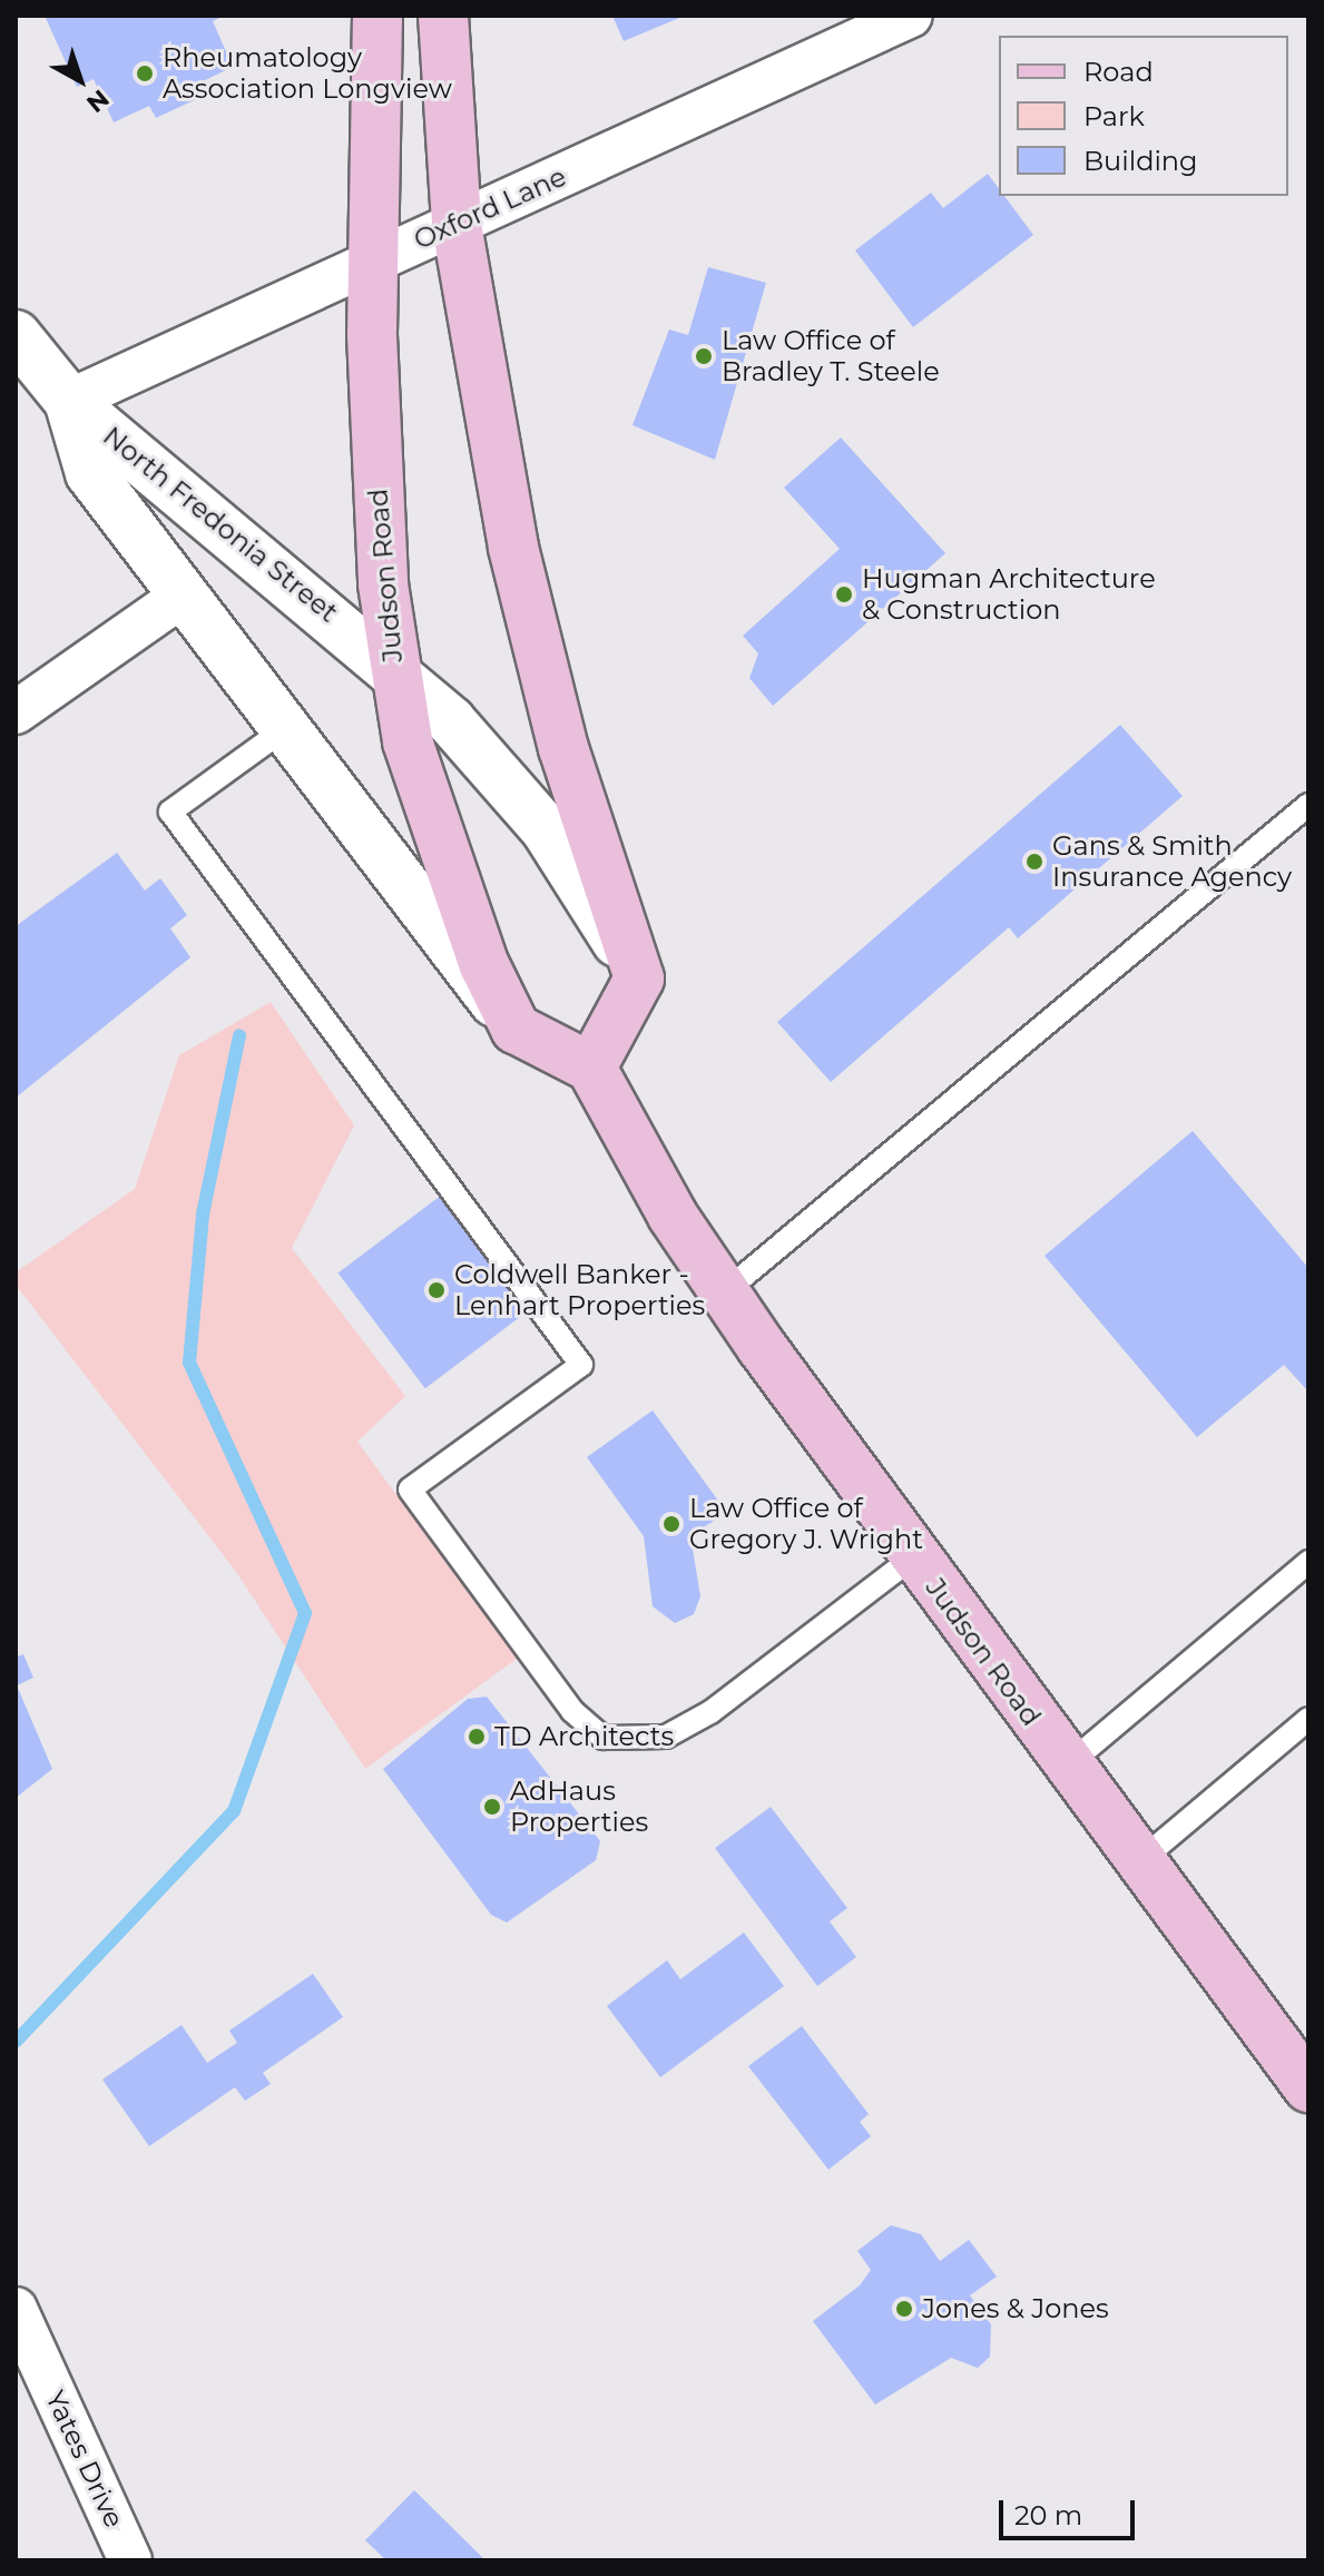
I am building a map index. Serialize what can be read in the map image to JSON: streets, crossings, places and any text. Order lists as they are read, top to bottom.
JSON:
{
  "streets": {
    "main road": ["Judson Road"],
    "street": ["Oxford Lane", "North Fredonia Street", "Yates Drive"]
  },
  "crossings": [
    ["Oxford Lane", "North Fredonia Street"],
    ["Oxford Lane", "Judson Road"],
    ["North Fredonia Street", "Judson Road"]
  ],
  "places": [
    "Rheumatology Association Longview",
    "Law Office of Bradley T. Steele",
    "Hugman Architecture & Construction",
    "Gans & Smith Insurance Agency",
    "Coldwell Banker - Lenhart Properties",
    "Law Office of Gregory J. Wright",
    "TD Architects",
    "AdHaus Properties",
    "Jones & Jones"
  ],
  "legend": ["Road", "Park", "Building"],
  "scale_bar": "20 m",
  "north": "bottom right"
}
